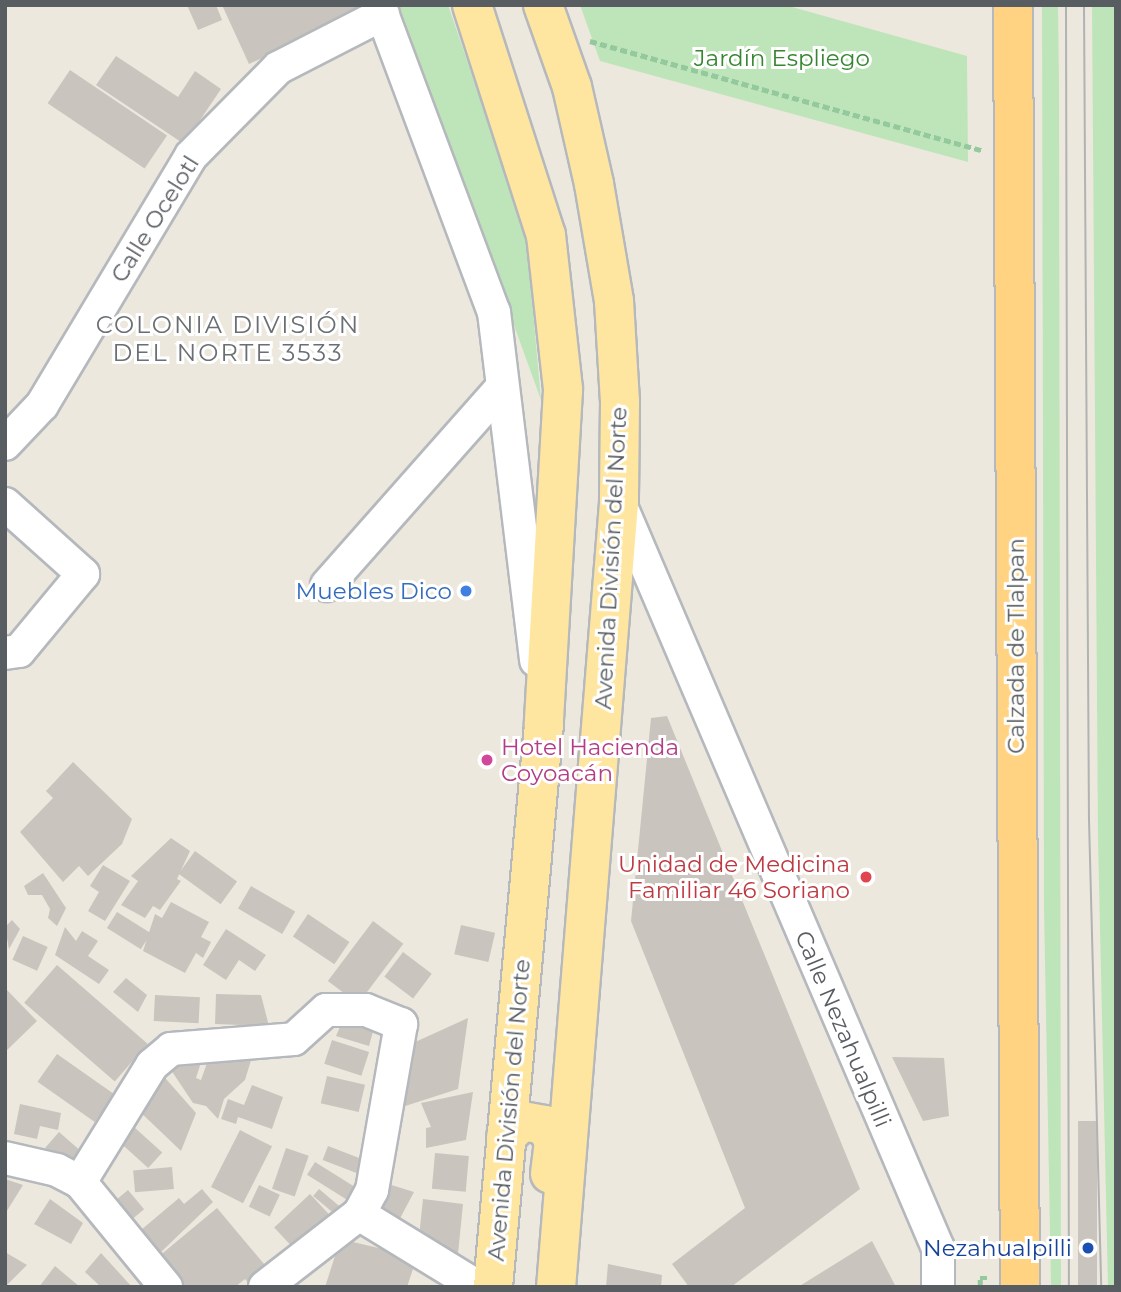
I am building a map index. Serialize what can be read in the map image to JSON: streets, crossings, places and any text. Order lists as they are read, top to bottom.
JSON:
{
  "streets": {
    "highway": ["Calzada de Tlalpan"],
    "main road": ["Avenida División del Norte"],
    "street": ["Calle Ocelotl", "Calle Nezahualpilli"]
  },
  "crossings": [
    ["Calle Ocelotl", "Avenida División del Norte"],
    ["Avenida División del Norte", "Calle Nezahualpilli"]
  ],
  "districts": ["COLONIA DIVISIÓN DEL NORTE 3533"],
  "parks": ["Jardín Espliego"],
  "places": [
    "Muebles Dico",
    "Hotel Hacienda Coyoacán",
    "Unidad de Medicina Familiar 46 Soriano",
    "Nezahualpilli"
  ]
}
